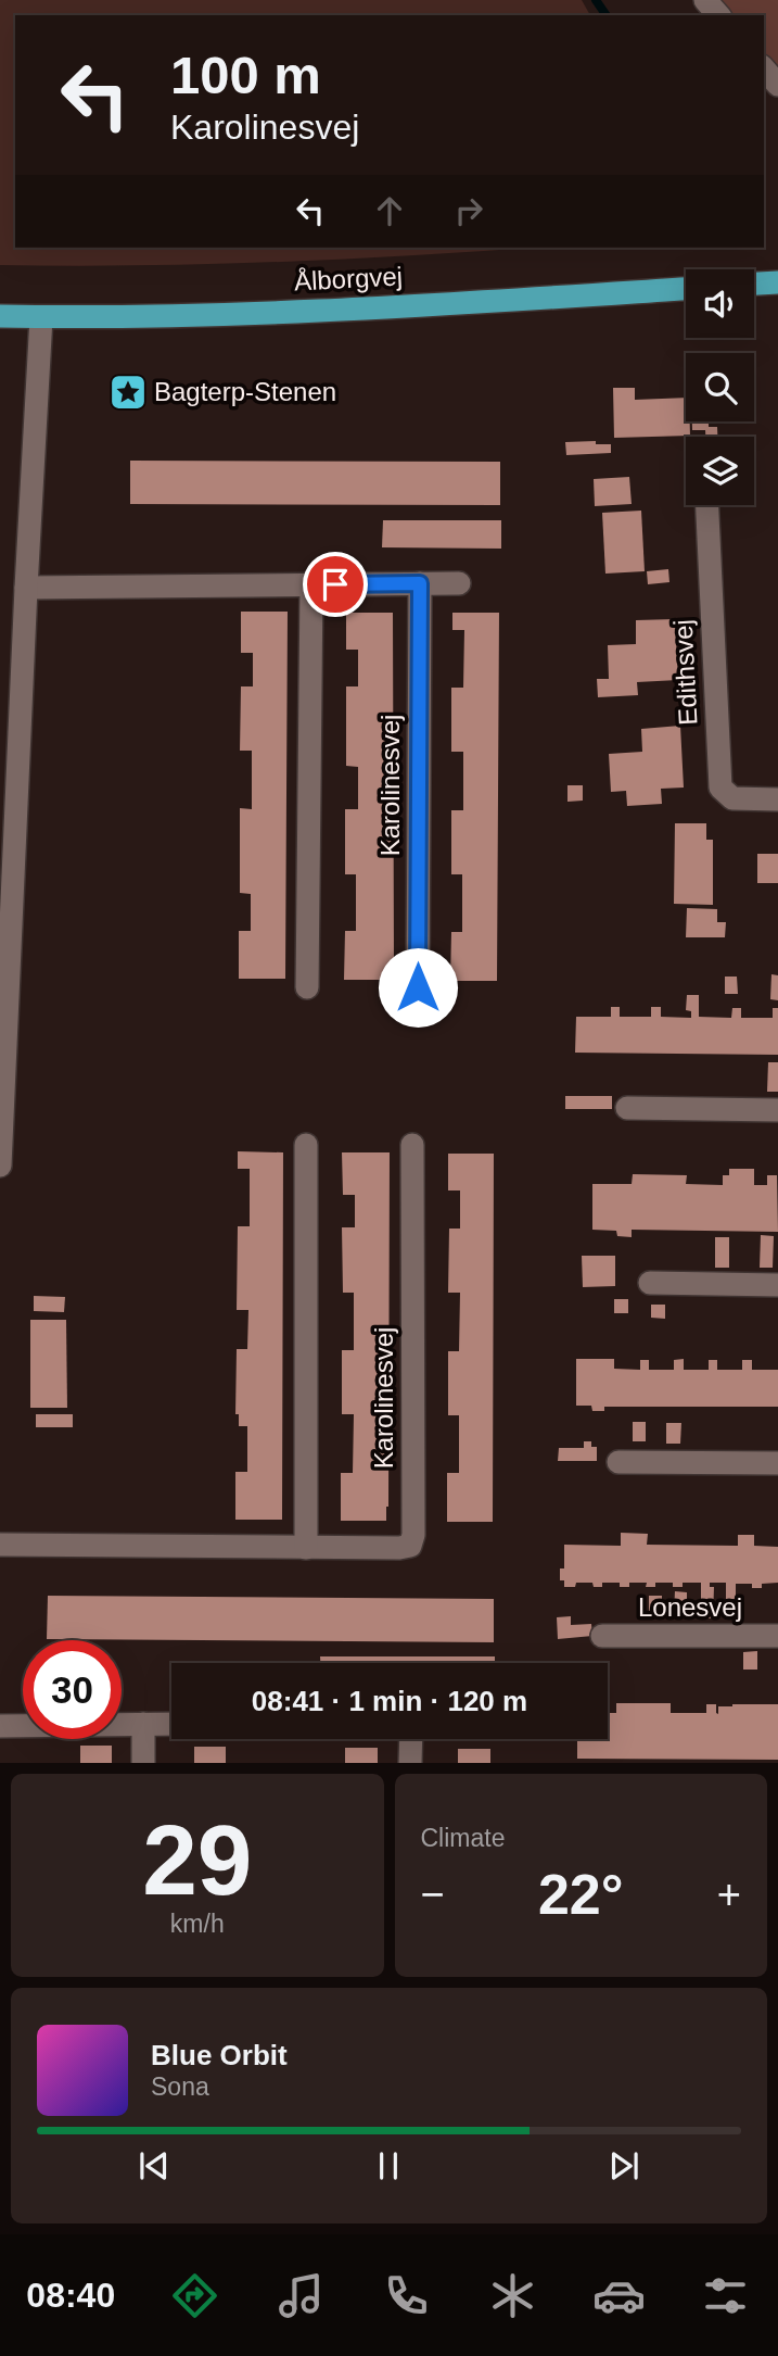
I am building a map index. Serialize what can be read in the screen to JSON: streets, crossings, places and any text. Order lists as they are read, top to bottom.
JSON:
{
  "streets": {
    "main road": ["Ålborgvej"],
    "street": ["Edithsvej", "Karolinesvej", "Lonesvej"]
  },
  "places": {
    "place": ["Bagterp-Stenen"]
  },
  "page": {
    "turn": ["100 m", "Karolinesvej"],
    "limit": "30",
    "trip": "08:41 · 1 min · 120 m",
    "tile": [
      ["29", "km/h"],
      "Climate"
    ],
    "heat": ["−", "22°", "+"],
    "song": ["Blue Orbit", "Sona"],
    "tabs": "08:40"
  }
}
